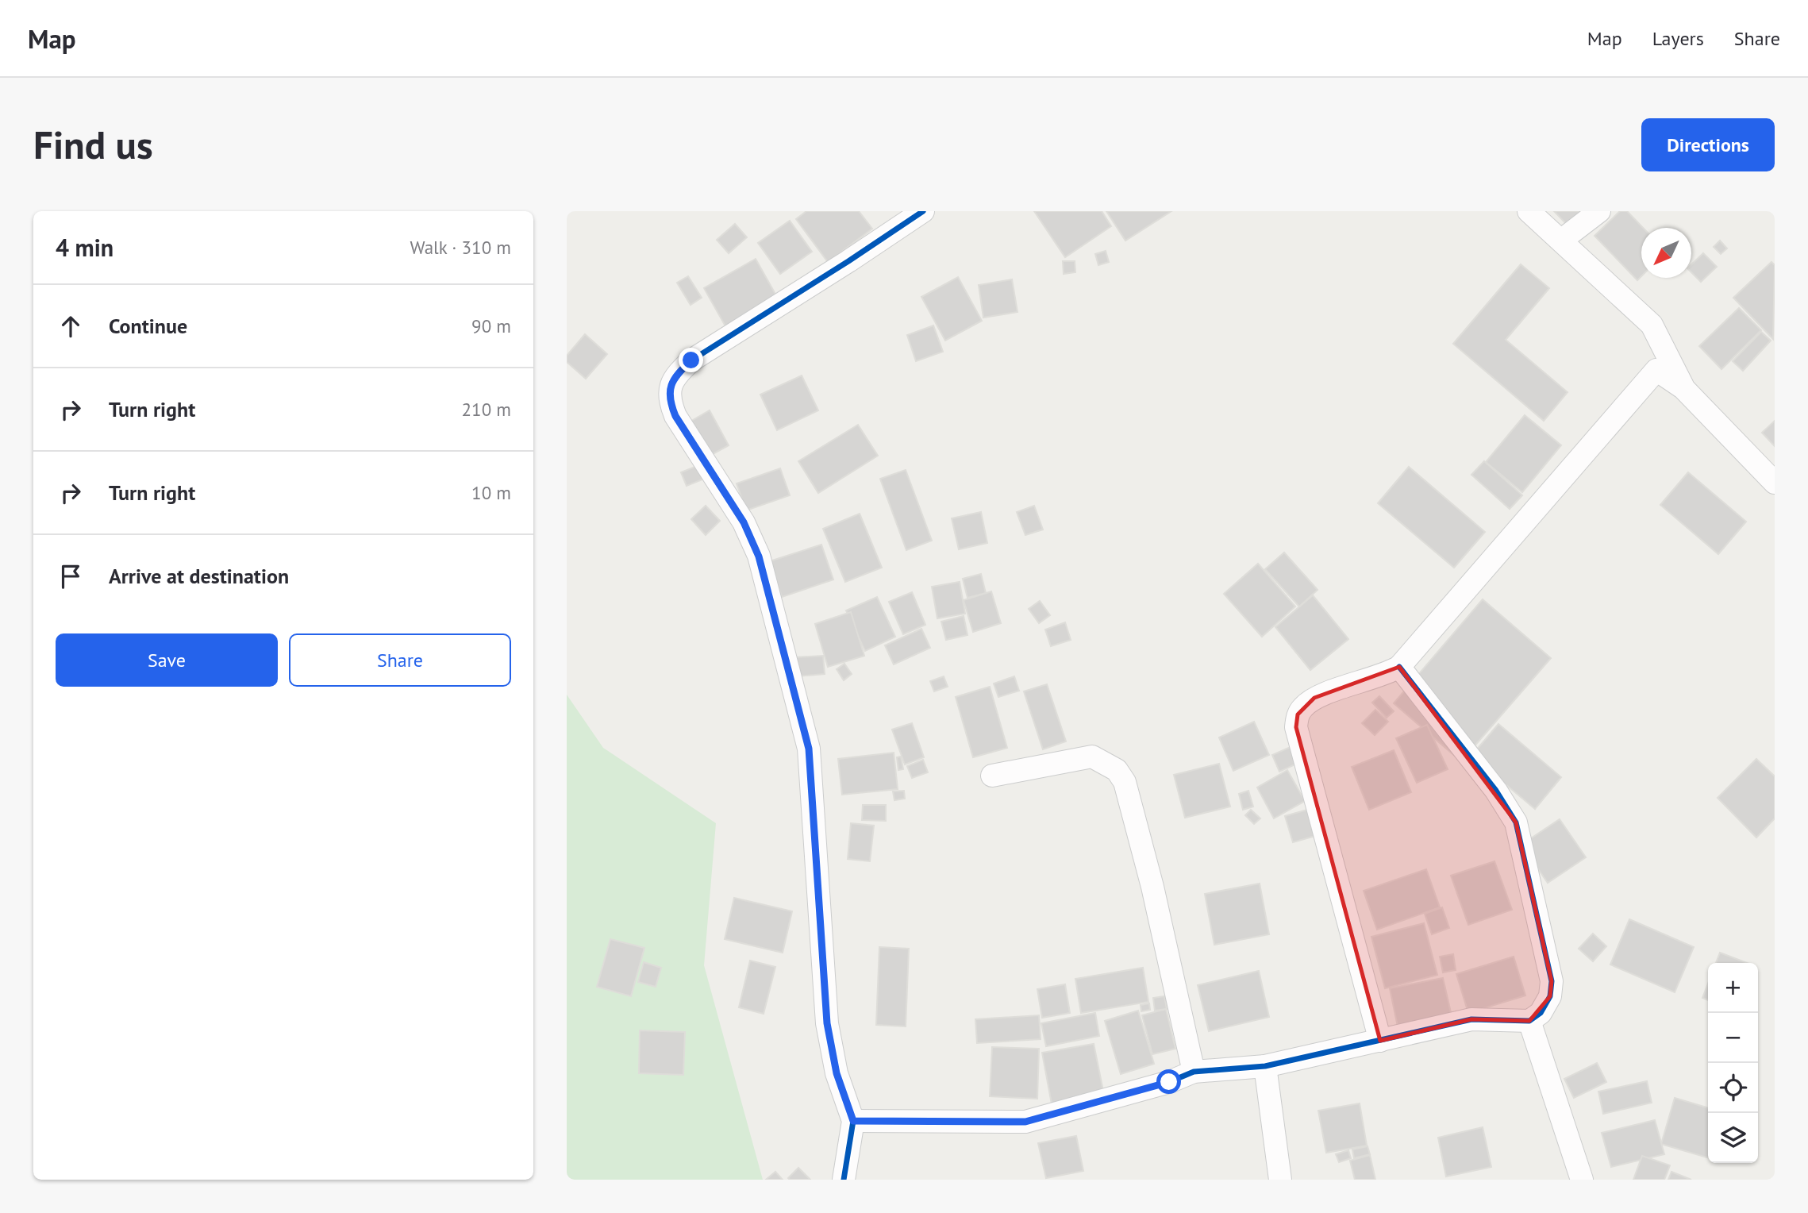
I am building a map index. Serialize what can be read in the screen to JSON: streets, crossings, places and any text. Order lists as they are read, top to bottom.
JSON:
{
  "north": "bottom left",
  "page": {
    "header": "Map",
    "nav": ["Map", "Layers", "Share"],
    "buttons": [
      "Directions",
      ["Save", "Share"]
    ],
    "title": "Find us",
    "heading": ["4 min", "Walk · 310 m"],
    "list": [
      ["Continue", "90 m"],
      ["Turn right", "210 m"],
      ["Turn right", "10 m"],
      "Arrive at destination"
    ],
    "map_buttons": ["+", "−"]
  }
}
